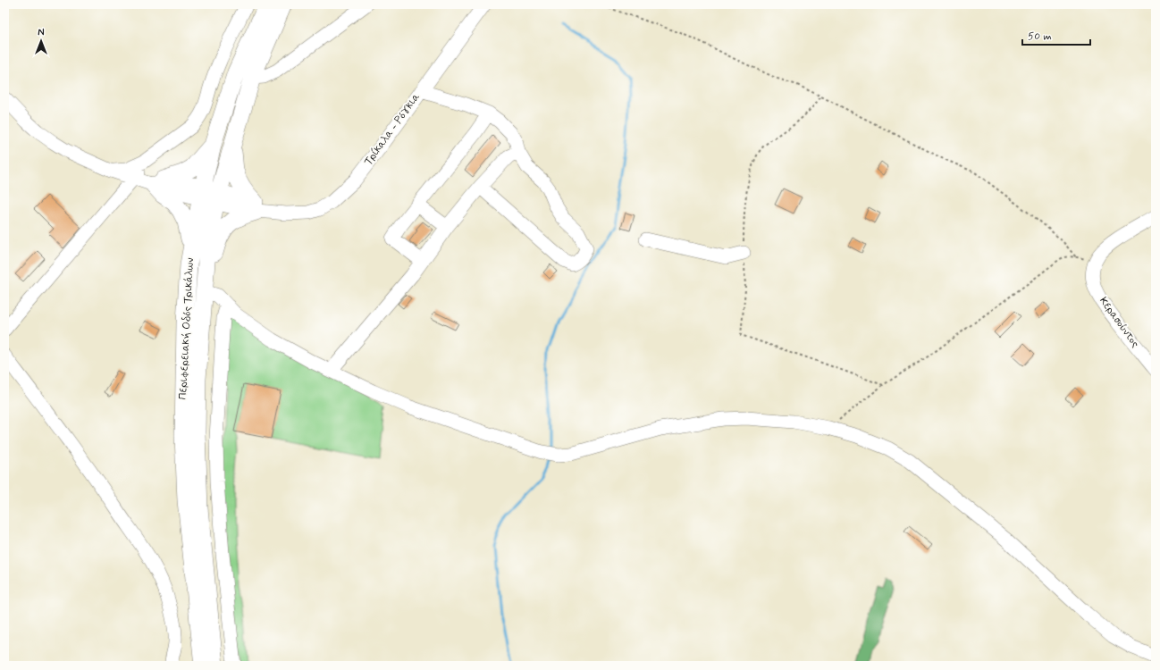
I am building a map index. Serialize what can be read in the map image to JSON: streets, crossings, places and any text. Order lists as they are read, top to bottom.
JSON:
{
  "streets": {
    "main road": ["Περιφερειακή Οδός Τρικάλων"],
    "street": ["Τρίκαλα - Ρόγκια", "Κερασούντος"]
  },
  "crossings": [
    ["Τρίκαλα - Ρόγκια", "Περιφερειακή Οδός Τρικάλων"]
  ],
  "scale_bar": "50 m",
  "north": "top"
}
